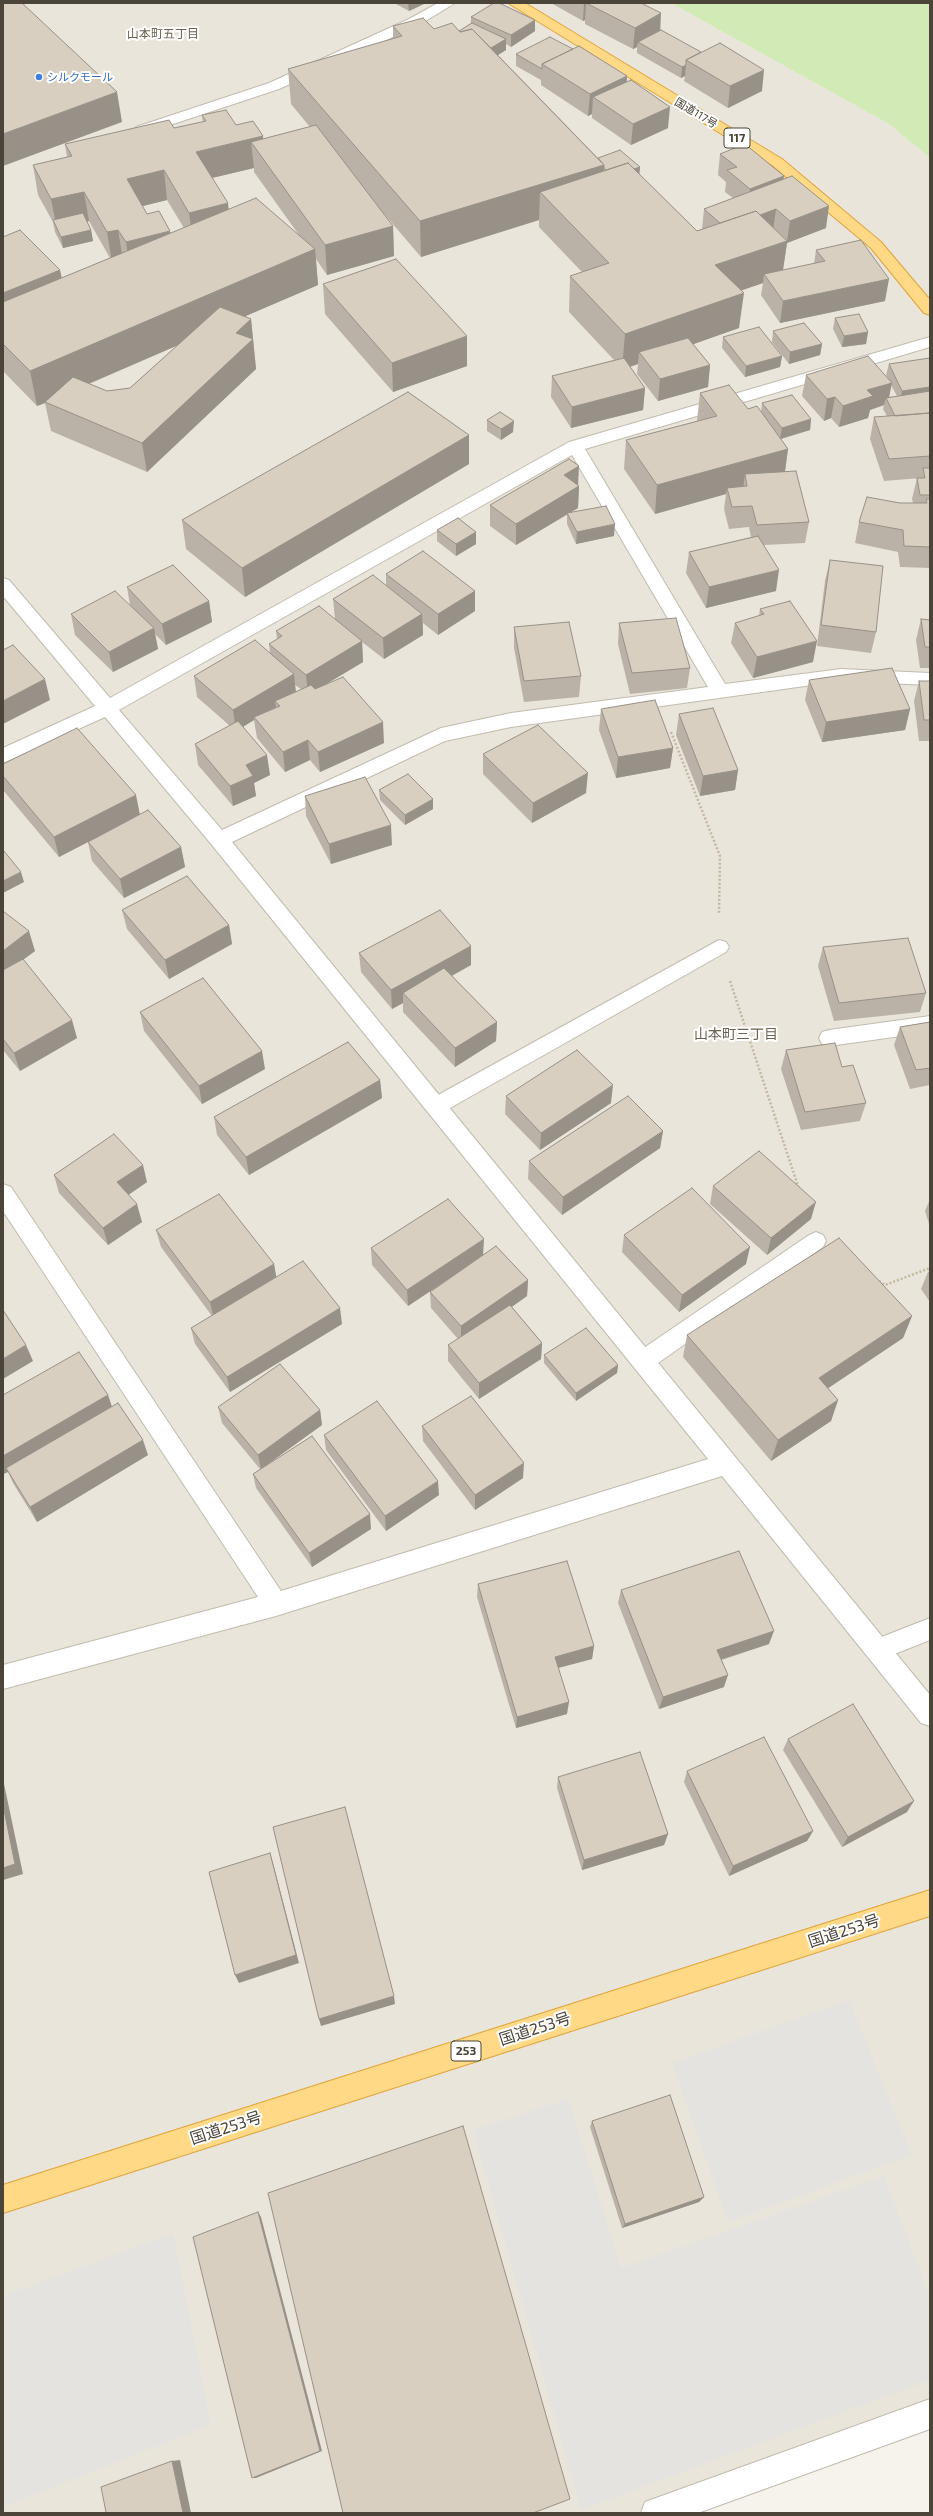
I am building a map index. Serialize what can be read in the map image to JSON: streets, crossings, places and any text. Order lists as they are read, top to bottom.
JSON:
{
  "streets": {
    "highway": [
      "国道117号",
      "117",
      "国道253号",
      "253"
    ]
  },
  "districts": ["山本町五丁目", "山本町三丁目"],
  "places": ["シルクモール"]
}
